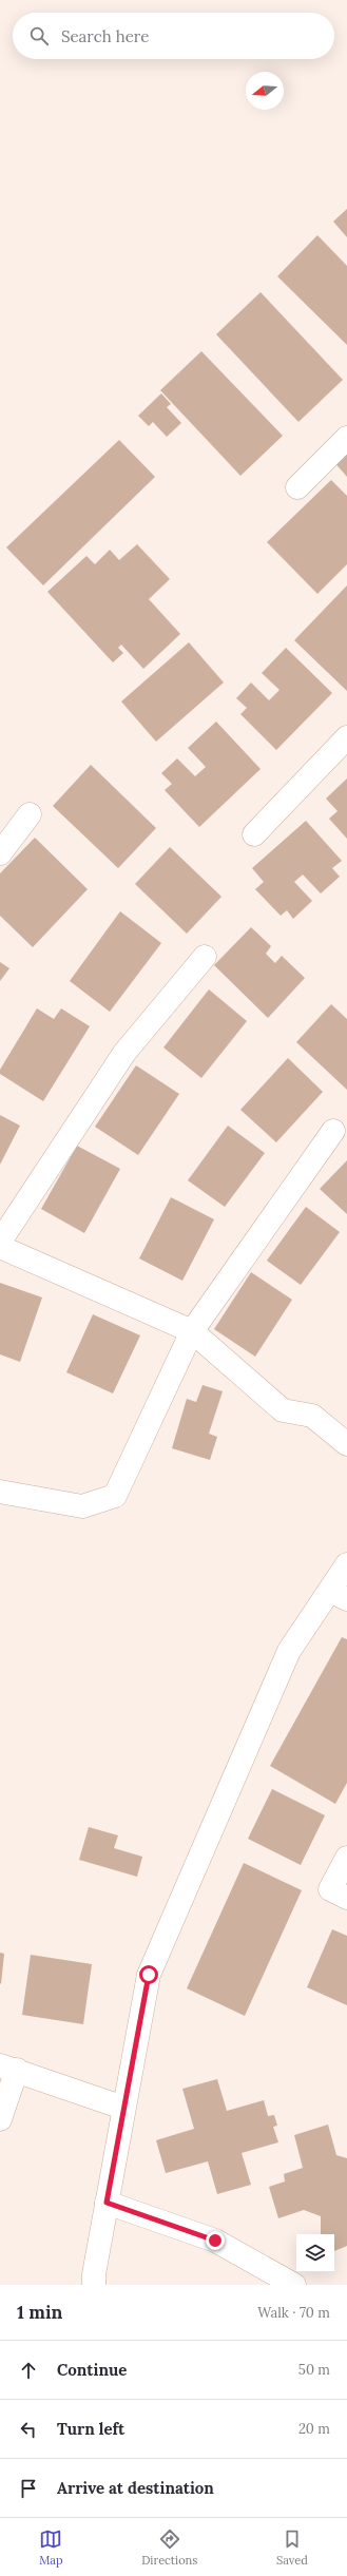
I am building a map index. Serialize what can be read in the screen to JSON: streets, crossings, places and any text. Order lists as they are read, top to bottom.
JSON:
{
  "north": "left",
  "page": {
    "search": "Search here",
    "heading": ["1 min", "Walk · 70 m"],
    "list": [
      ["Continue", "50 m"],
      ["Turn left", "20 m"],
      "Arrive at destination"
    ],
    "nav": ["Map", "Directions", "Saved"]
  }
}
